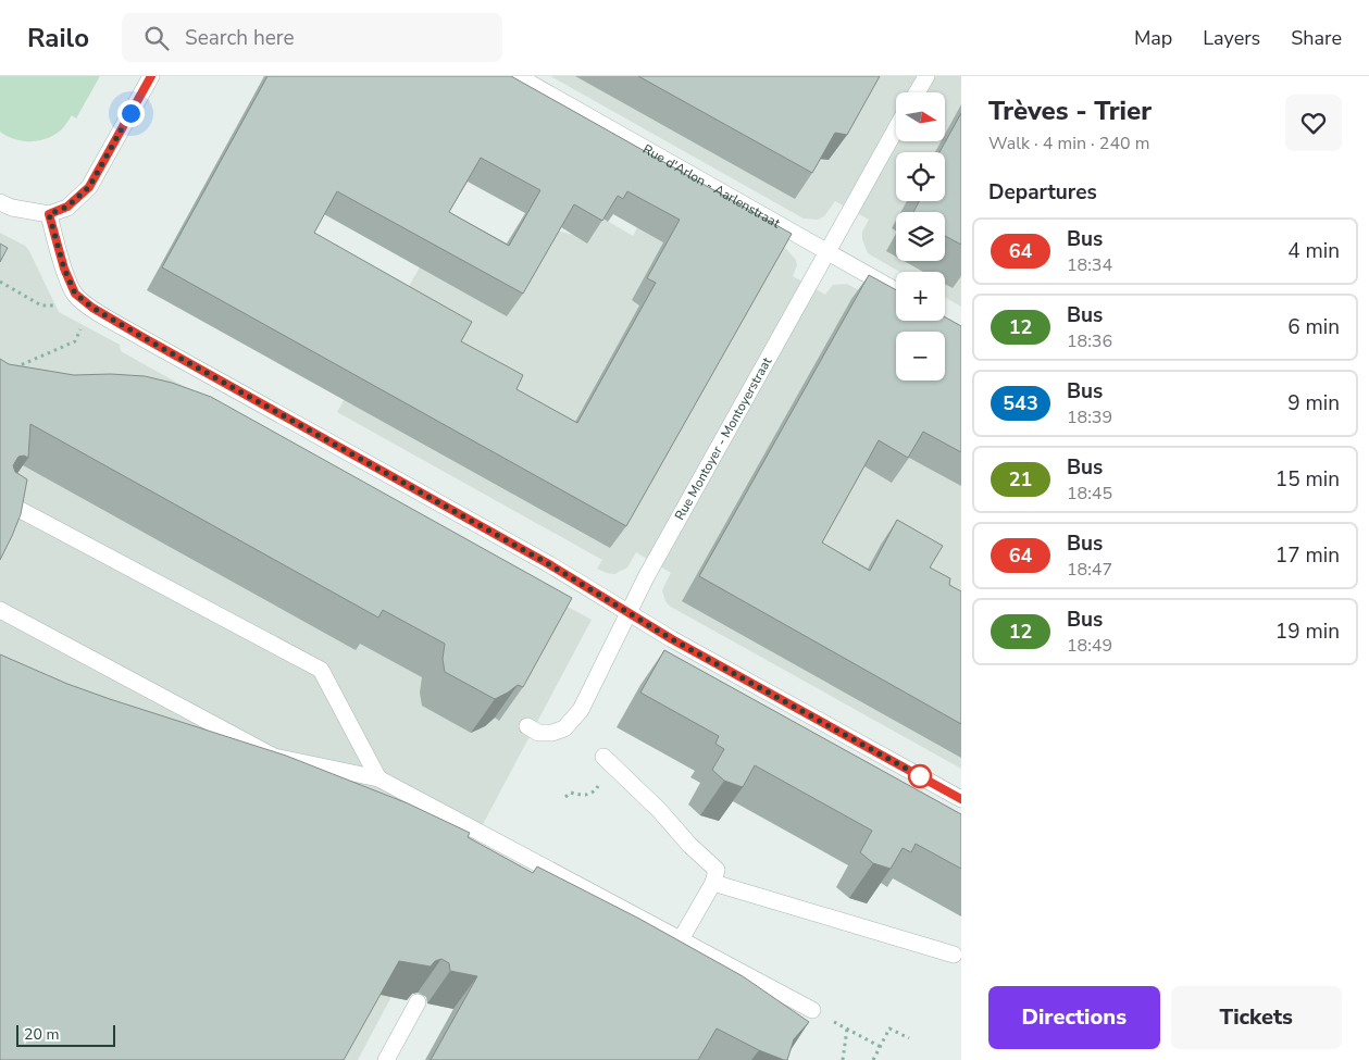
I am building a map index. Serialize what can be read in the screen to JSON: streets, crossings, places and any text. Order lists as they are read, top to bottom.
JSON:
{
  "streets": {
    "street": ["Rue d'Arlon - Aarlenstraat", "Rue Montoyer - Montoyerstraat"]
  },
  "crossings": [
    ["Rue d'Arlon - Aarlenstraat", "Rue Montoyer - Montoyerstraat"]
  ],
  "lines": ["bus line 64"],
  "scale_bar": "20 m",
  "north": "right",
  "page": {
    "header": "Railo",
    "search": "Search here",
    "nav": ["Map", "Layers", "Share"],
    "heading": [
      ["Trèves - Trier", "Walk · 4 min · 240 m"],
      "Departures"
    ],
    "map_buttons": ["+", "−"],
    "list": [
      {
        "mark": "64",
        "name": "Bus",
        "note": "18:34",
        "value": "4 min"
      },
      {
        "mark": "12",
        "name": "Bus",
        "note": "18:36",
        "value": "6 min"
      },
      {
        "mark": "543",
        "name": "Bus",
        "note": "18:39",
        "value": "9 min"
      },
      {
        "mark": "21",
        "name": "Bus",
        "note": "18:45",
        "value": "15 min"
      },
      {
        "mark": "64",
        "name": "Bus",
        "note": "18:47",
        "value": "17 min"
      },
      {
        "mark": "12",
        "name": "Bus",
        "note": "18:49",
        "value": "19 min"
      }
    ],
    "buttons": ["Directions", "Tickets"],
    "scale": "20 m"
  }
}
